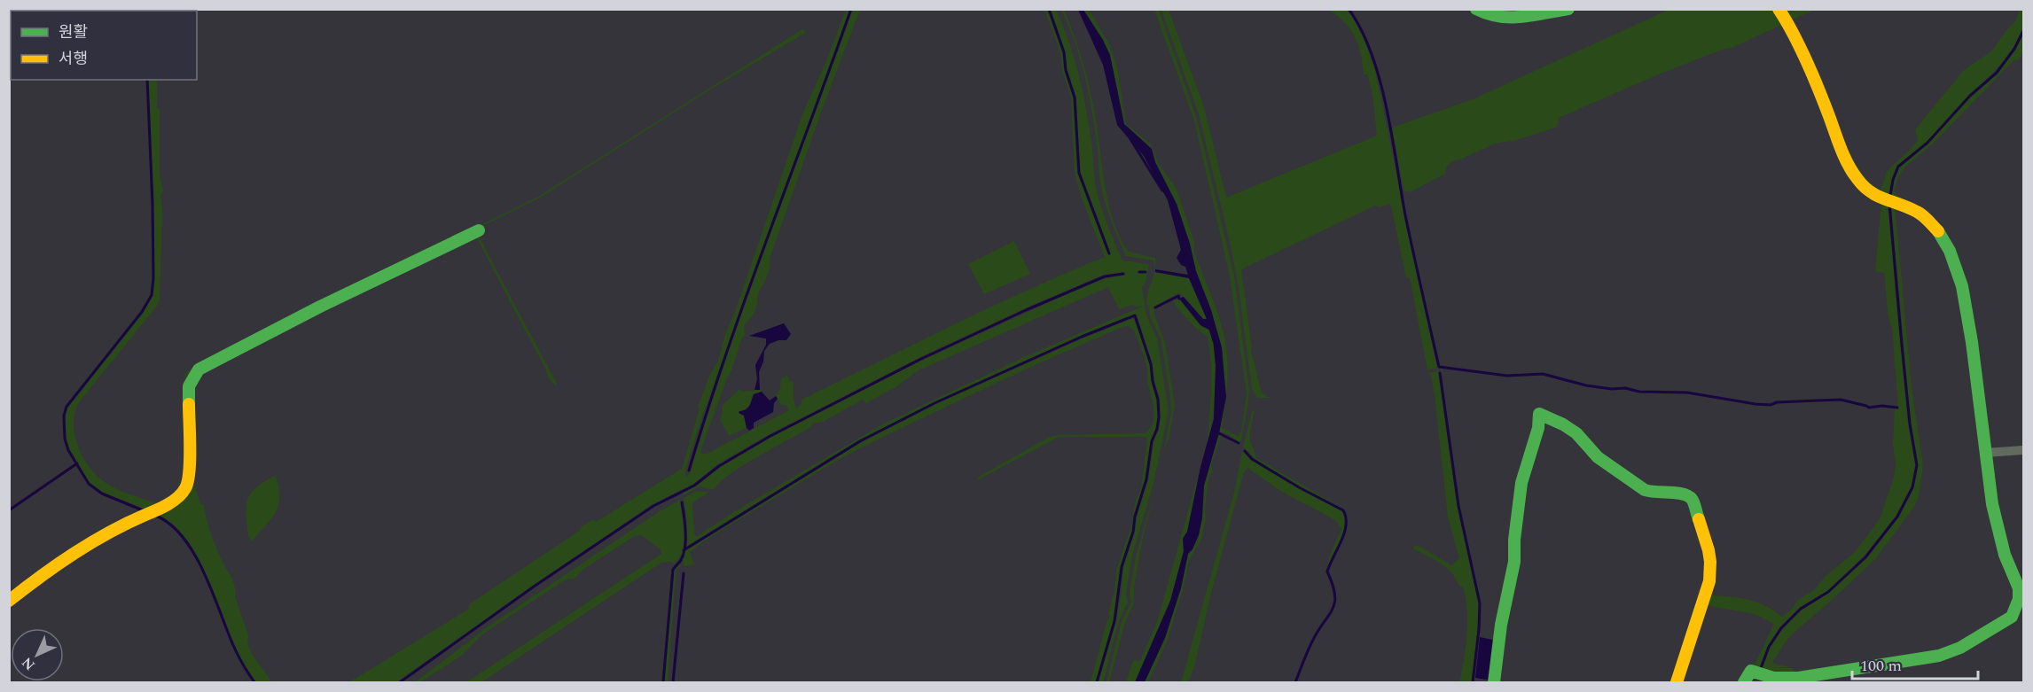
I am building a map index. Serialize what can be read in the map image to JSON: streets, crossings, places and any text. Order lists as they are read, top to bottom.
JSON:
{
  "legend": ["원활", "서행"],
  "scale_bar": "100 m",
  "north": "bottom left"
}
